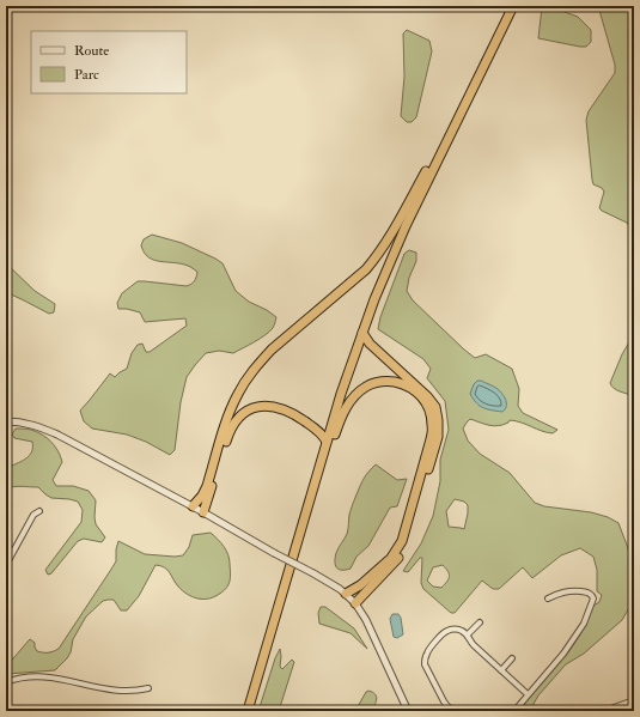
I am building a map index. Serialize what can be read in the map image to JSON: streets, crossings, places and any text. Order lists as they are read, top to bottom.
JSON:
{
  "legend": ["Route", "Parc"]
}
